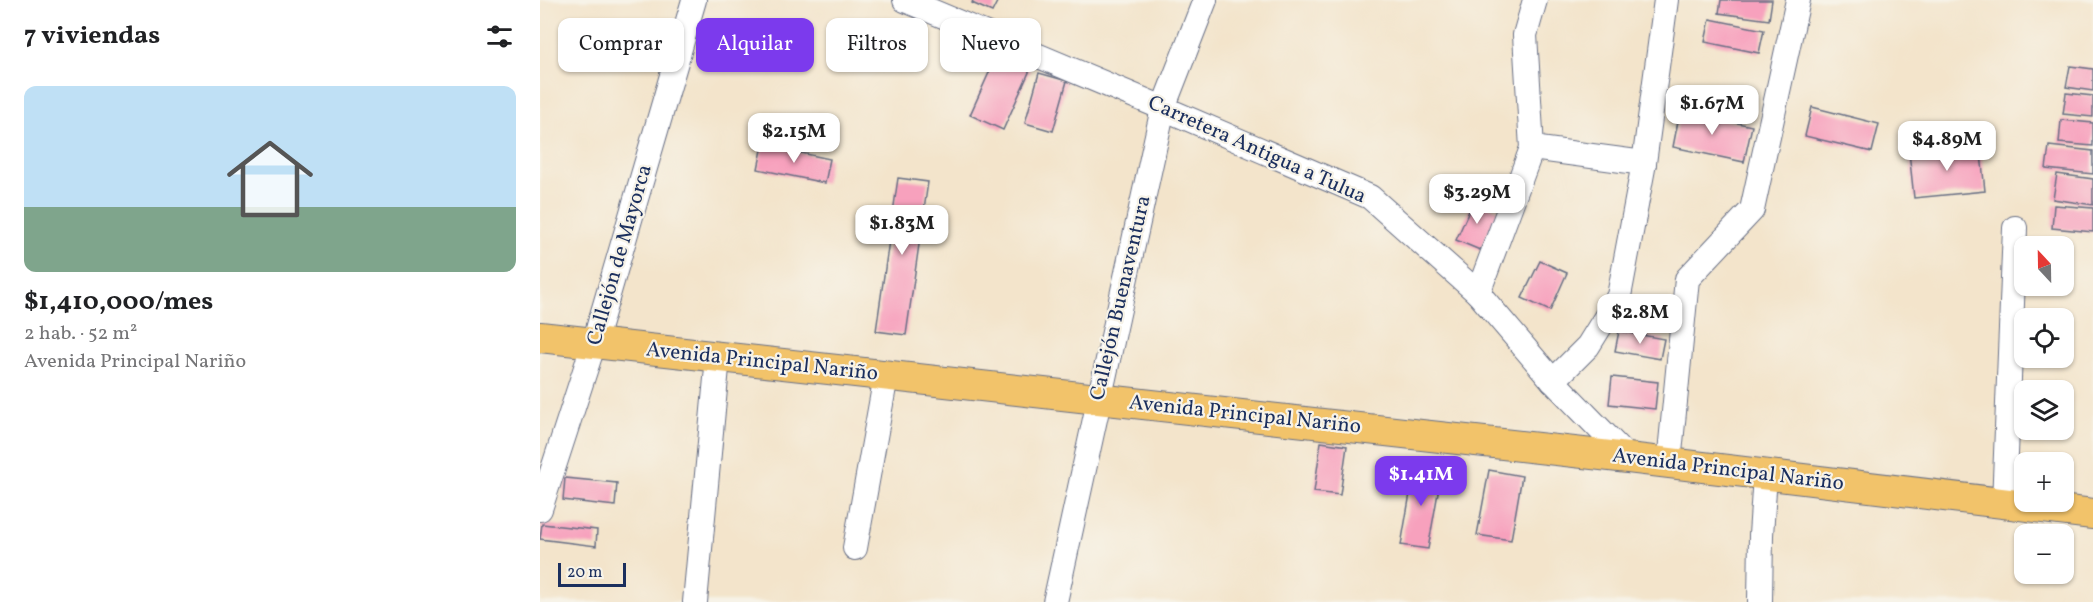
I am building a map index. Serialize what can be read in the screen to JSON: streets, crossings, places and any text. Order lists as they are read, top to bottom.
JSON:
{
  "streets": {
    "main road": ["Avenida Principal Nariño"],
    "street": ["Carretera Antigua a Tulua", "Callejón de Mayorca", "Callejón Buenaventura"]
  },
  "crossings": [
    ["Carretera Antigua a Tulua", "Callejón Buenaventura"],
    ["Carretera Antigua a Tulua", "Avenida Principal Nariño"],
    ["Callejón de Mayorca", "Avenida Principal Nariño"],
    ["Callejón Buenaventura", "Avenida Principal Nariño"]
  ],
  "scale_bar": "20 m",
  "north": "top",
  "page": {
    "heading": "7 viviendas",
    "chip": [
      "Comprar",
      "Alquilar",
      "Filtros",
      "Nuevo"
    ],
    "list": [
      {
        "name": "$1,410,000/mes",
        "note": "2 hab. · 52 m² · Avenida Principal Nariño"
      }
    ],
    "price": [
      "$1.67M",
      "$2.15M",
      "$4.89M",
      "$3.29M",
      "$1.83M",
      "$2.8M",
      "$1.41M"
    ],
    "map_buttons": ["+", "−"],
    "scale": "20 m"
  }
}
